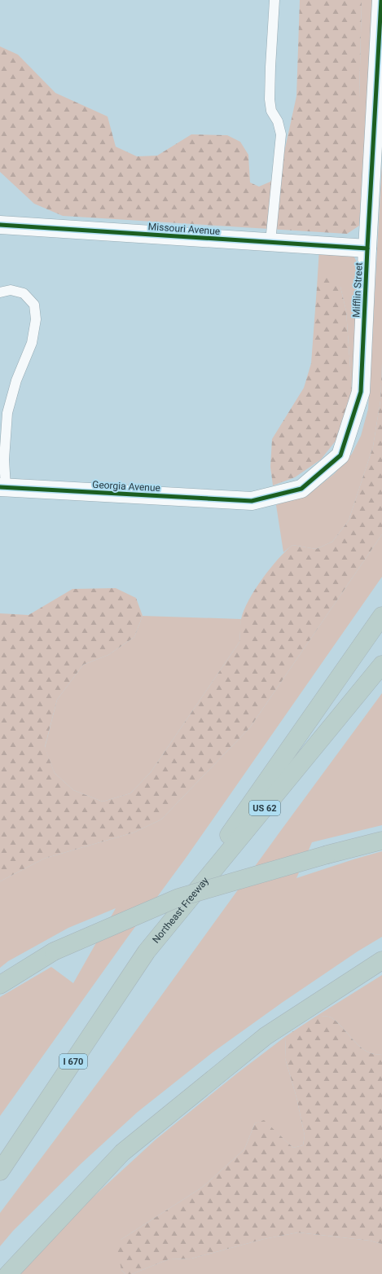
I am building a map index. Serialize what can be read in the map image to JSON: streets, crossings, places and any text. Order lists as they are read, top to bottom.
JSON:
{
  "streets": {
    "highway": ["US 62", "Northeast Freeway", "I 670"],
    "street": ["Missouri Avenue", "Mifflin Street", "Georgia Avenue"]
  },
  "crossings": [
    ["Missouri Avenue", "Mifflin Street"],
    ["Mifflin Street", "Georgia Avenue"]
  ]
}
